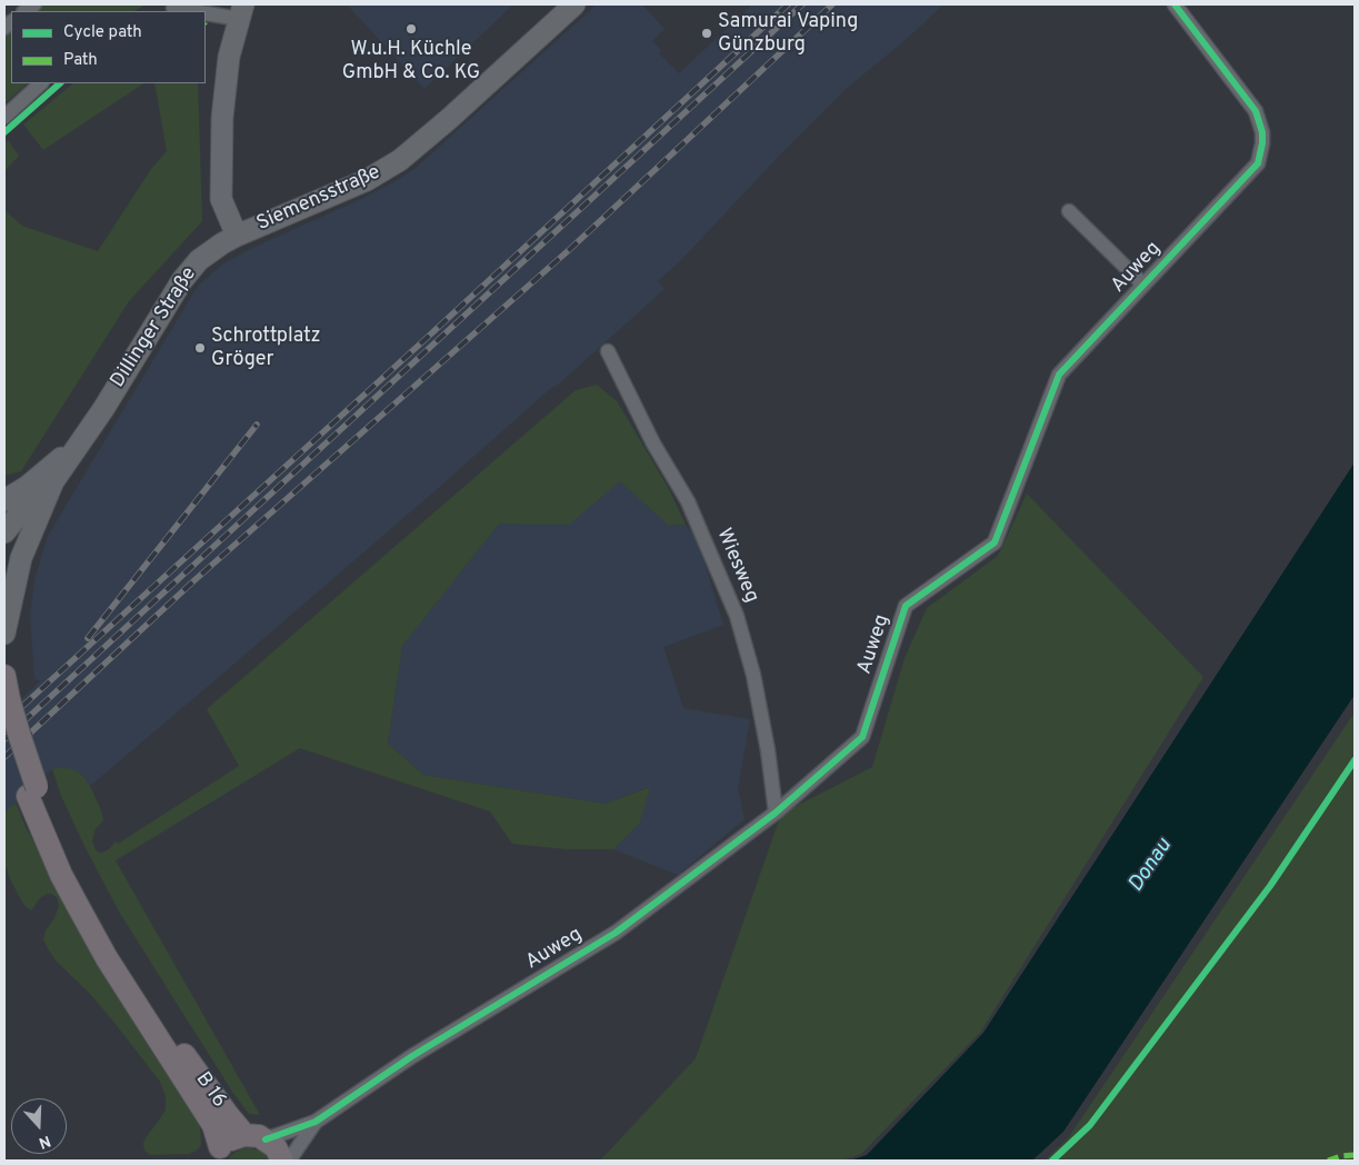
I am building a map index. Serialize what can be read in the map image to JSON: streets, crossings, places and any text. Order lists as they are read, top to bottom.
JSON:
{
  "streets": {
    "main road": ["Siemensstraße", "Dillinger Straße", "B 16"],
    "street": ["Auweg", "Wiesweg"]
  },
  "crossings": [
    ["Siemensstraße", "Dillinger Straße"],
    ["Auweg", "Wiesweg"],
    ["Auweg", "B 16"]
  ],
  "water": ["Donau"],
  "places": ["W.u.H. Küchle GmbH & Co. KG", "Samurai Vaping Günzburg", "Schrottplatz Gröger"],
  "legend": ["Cycle path", "Path"],
  "north": "bottom"
}
